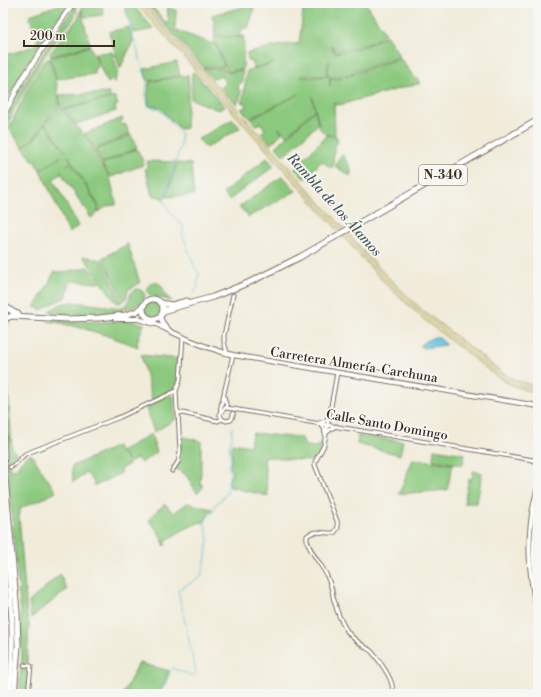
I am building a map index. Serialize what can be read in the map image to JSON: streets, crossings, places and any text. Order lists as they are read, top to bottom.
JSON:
{
  "streets": {
    "highway": ["N-340"],
    "main road": ["Carretera Almería-Carchuna"],
    "street": ["Calle Santo Domingo"]
  },
  "water": ["Rambla de los Álamos"],
  "scale_bar": "200 m"
}
